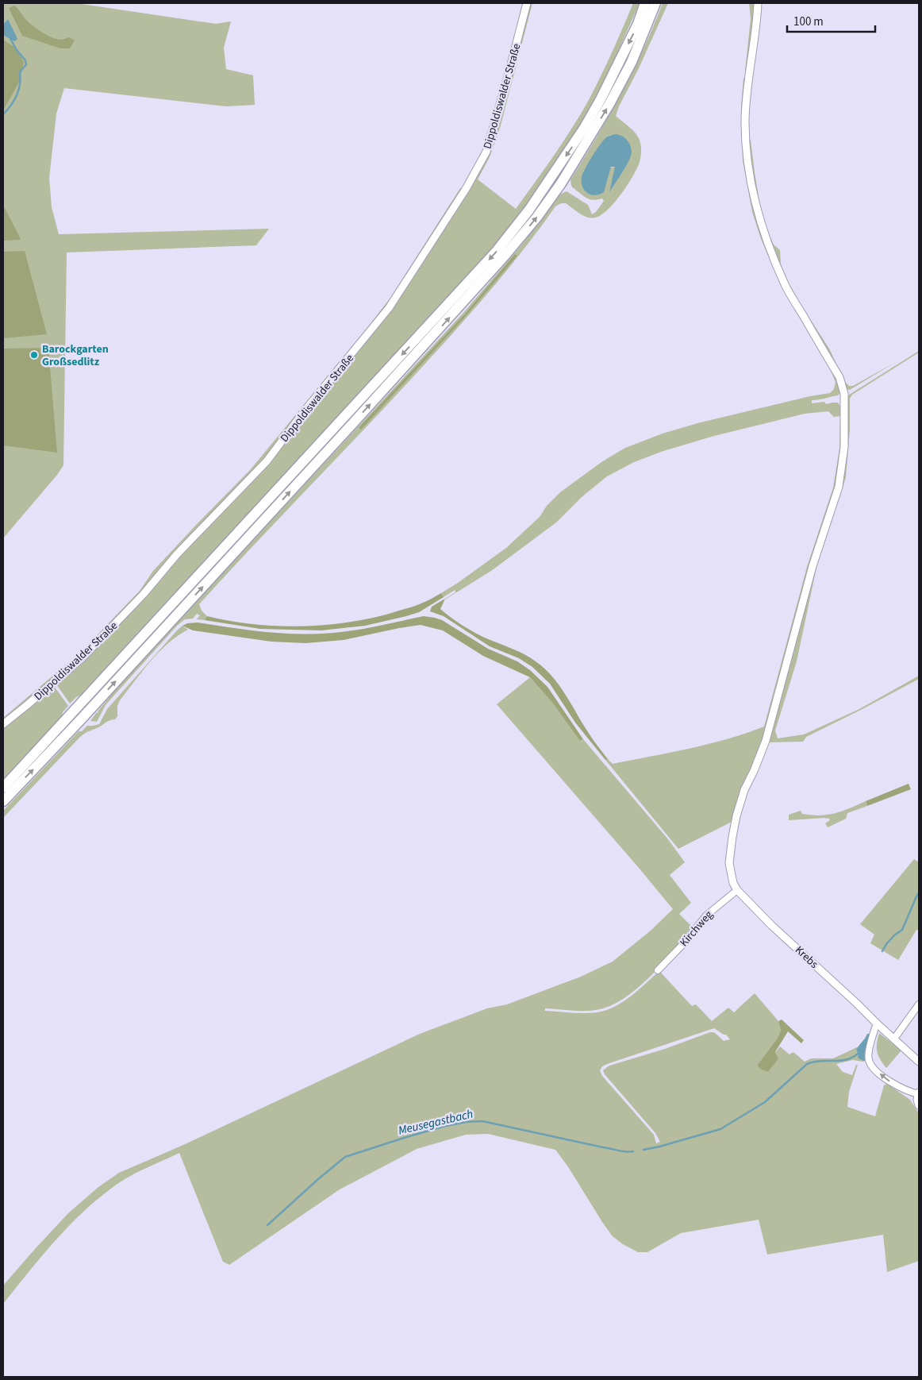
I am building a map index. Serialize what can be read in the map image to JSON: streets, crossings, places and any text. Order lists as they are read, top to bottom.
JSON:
{
  "streets": {
    "street": ["Dippoldiswalder Straße", "Kirchweg", "Krebs"]
  },
  "crossings": [
    ["Kirchweg", "Krebs"]
  ],
  "water": ["Meusegastbach"],
  "places": ["Barockgarten Großsedlitz"],
  "scale_bar": "100 m"
}
